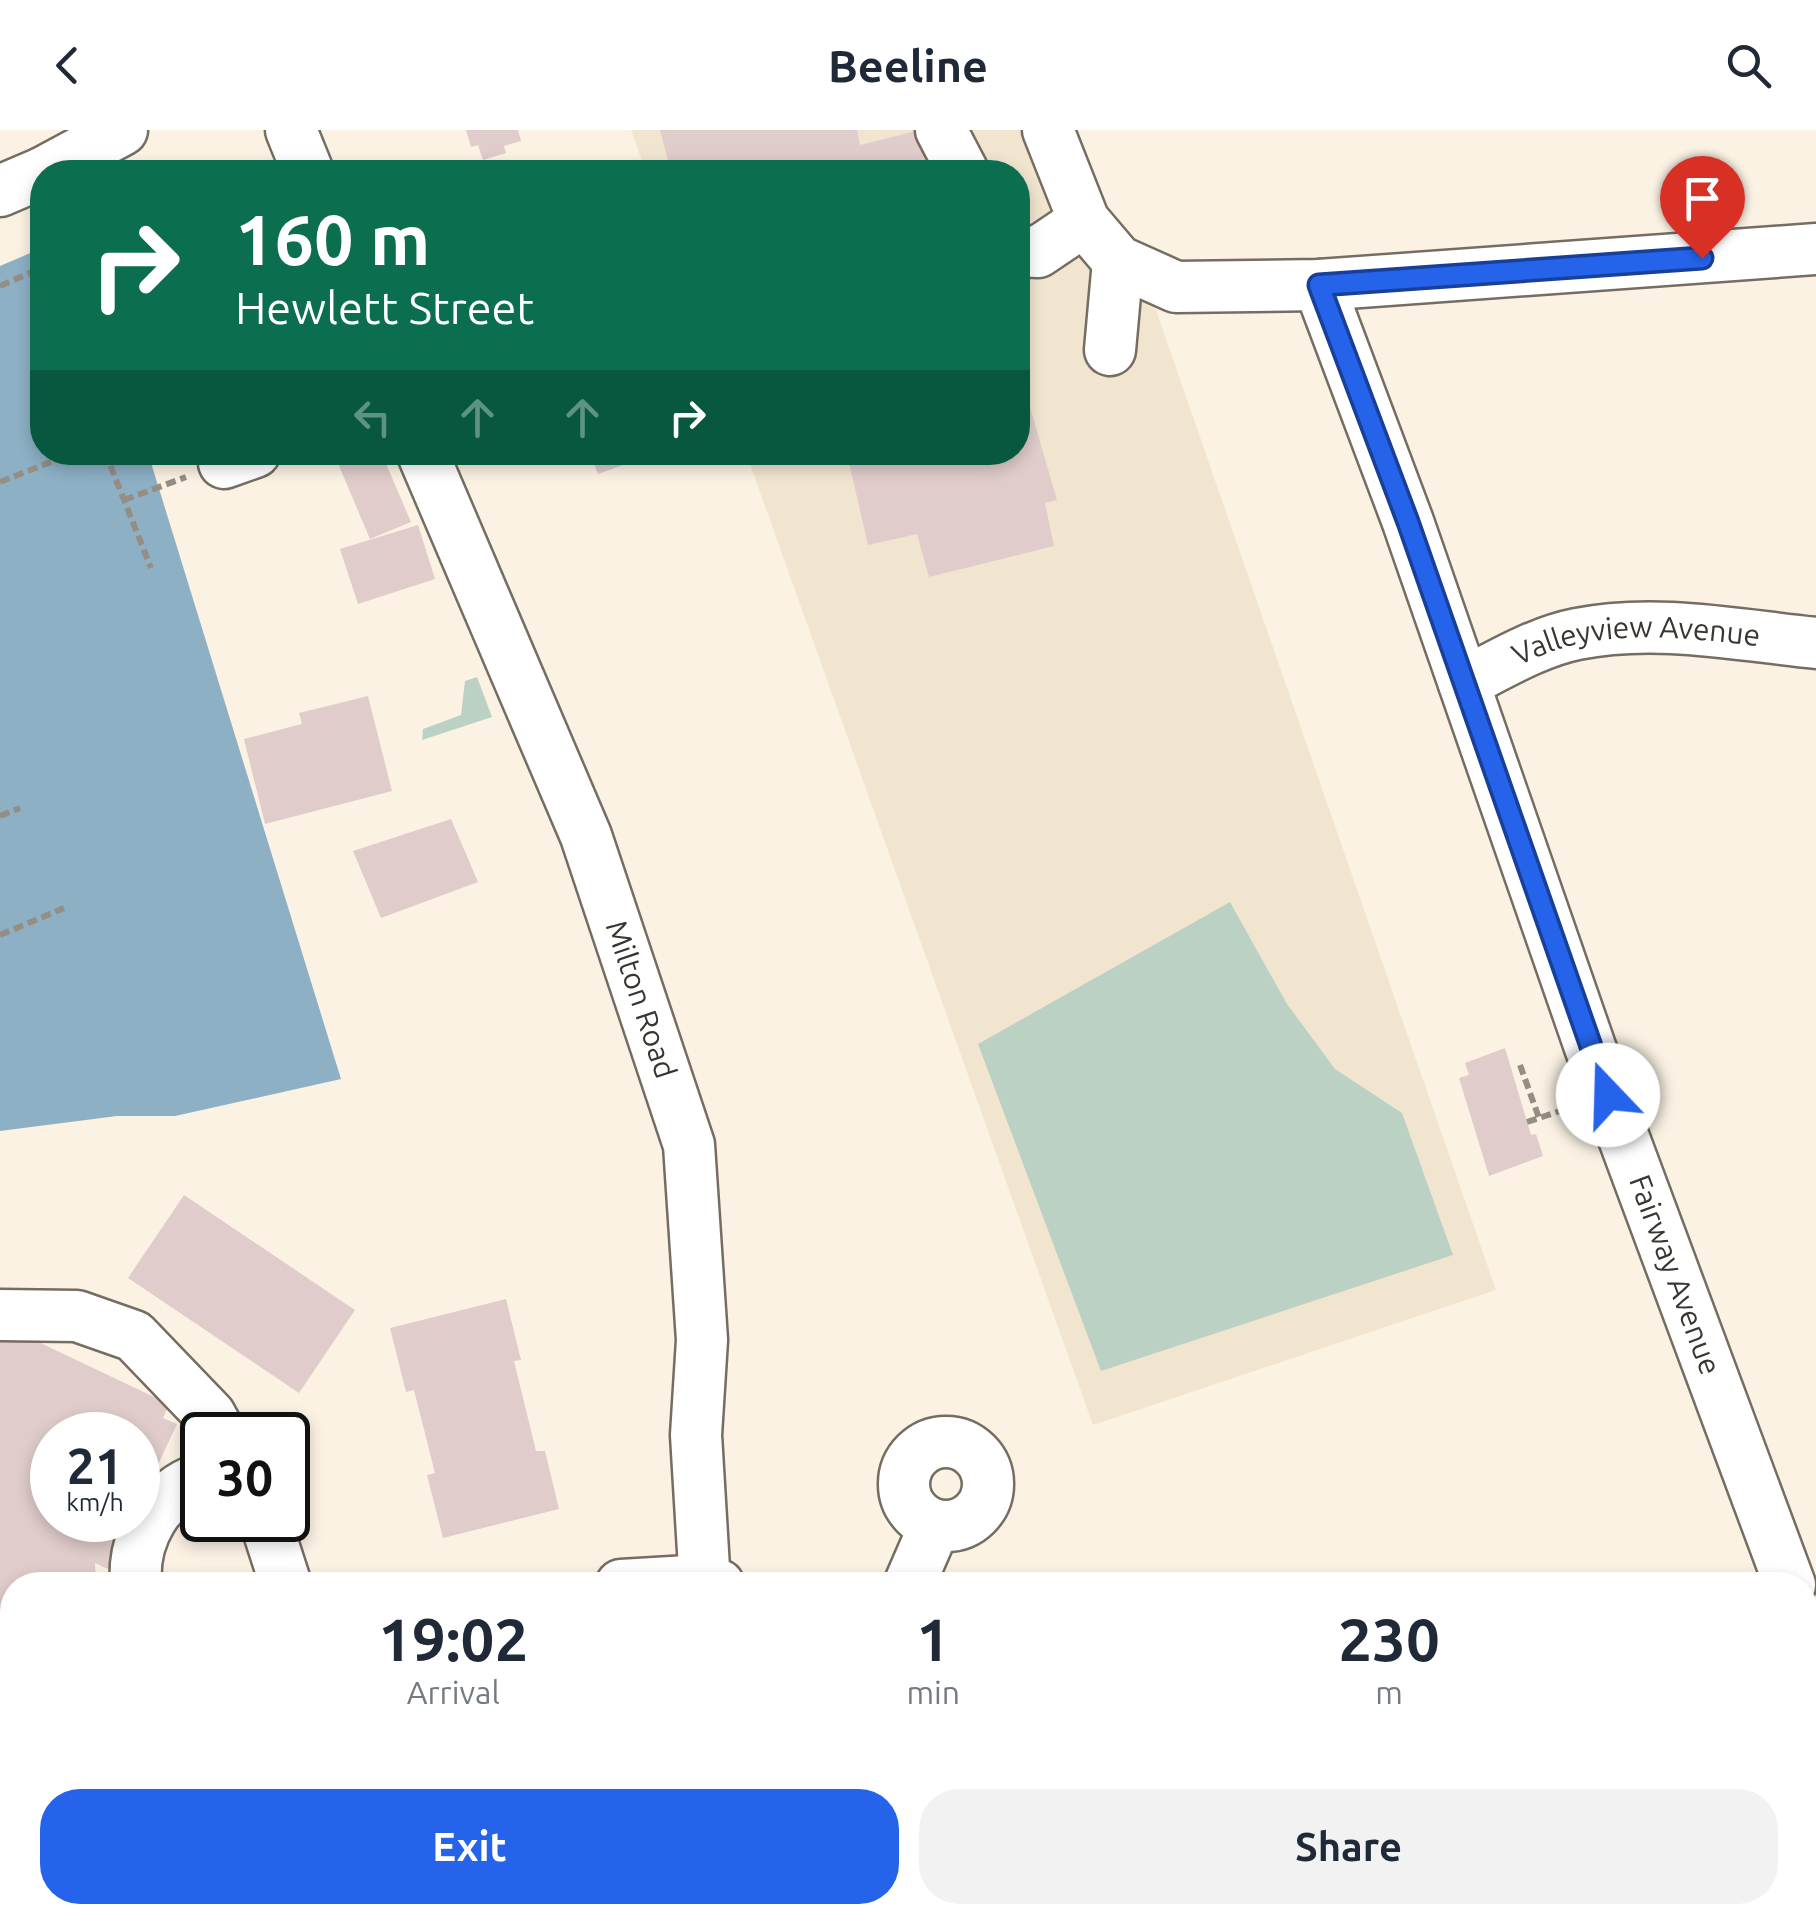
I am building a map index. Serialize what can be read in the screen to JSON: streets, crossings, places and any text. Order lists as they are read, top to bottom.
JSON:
{
  "streets": {
    "street": ["Valleyview Avenue", "Milton Road", "Fairway Avenue"]
  },
  "crossings": [
    ["Valleyview Avenue", "Fairway Avenue"]
  ],
  "page": {
    "header": "Beeline",
    "turn": ["160 m", "Hewlett Street"],
    "speed": "21 km/h",
    "limit": "30",
    "eta": [
      "19:02",
      "Arrival",
      "1",
      "min",
      "230",
      "m"
    ],
    "buttons": ["Exit", "Share"]
  }
}
